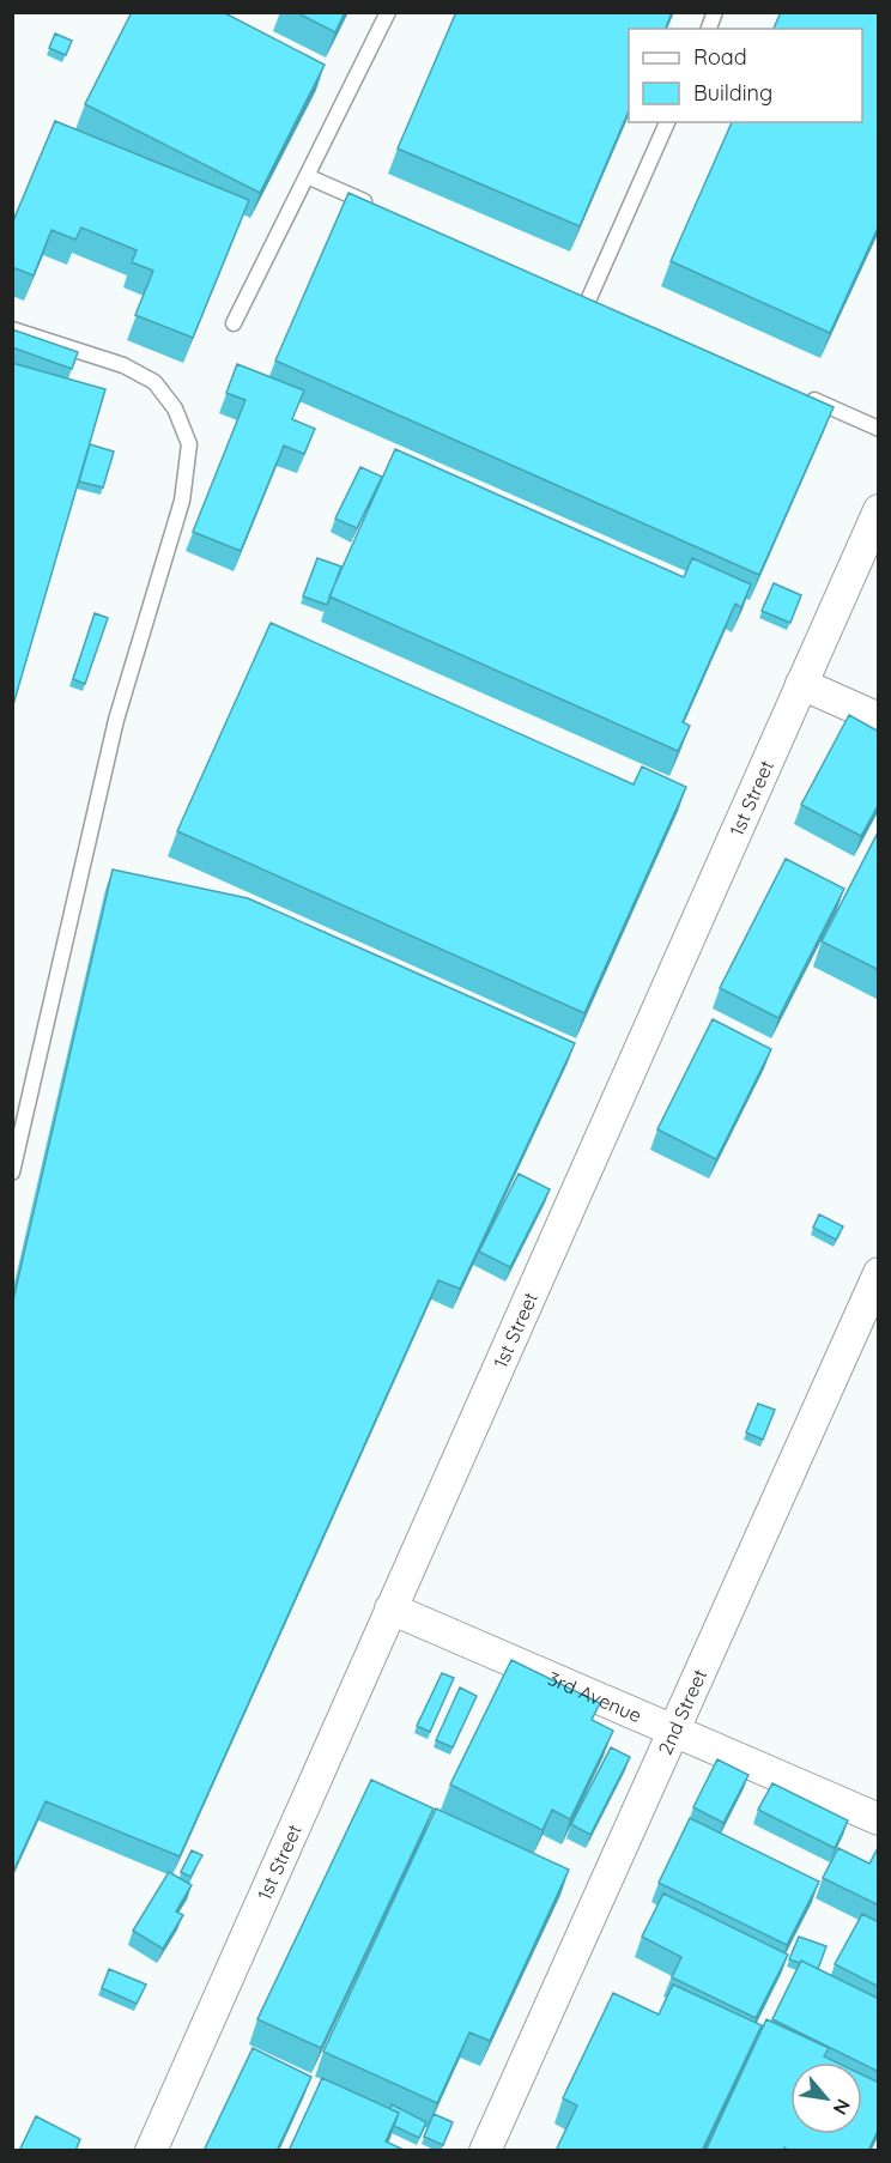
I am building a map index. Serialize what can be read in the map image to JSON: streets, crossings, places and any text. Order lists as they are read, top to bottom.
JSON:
{
  "streets": {
    "street": ["1st Street", "3rd Avenue", "2nd Street"]
  },
  "crossings": [
    ["1st Street", "3rd Avenue"],
    ["3rd Avenue", "2nd Street"]
  ],
  "legend": ["Road", "Building"],
  "north": "bottom right"
}
